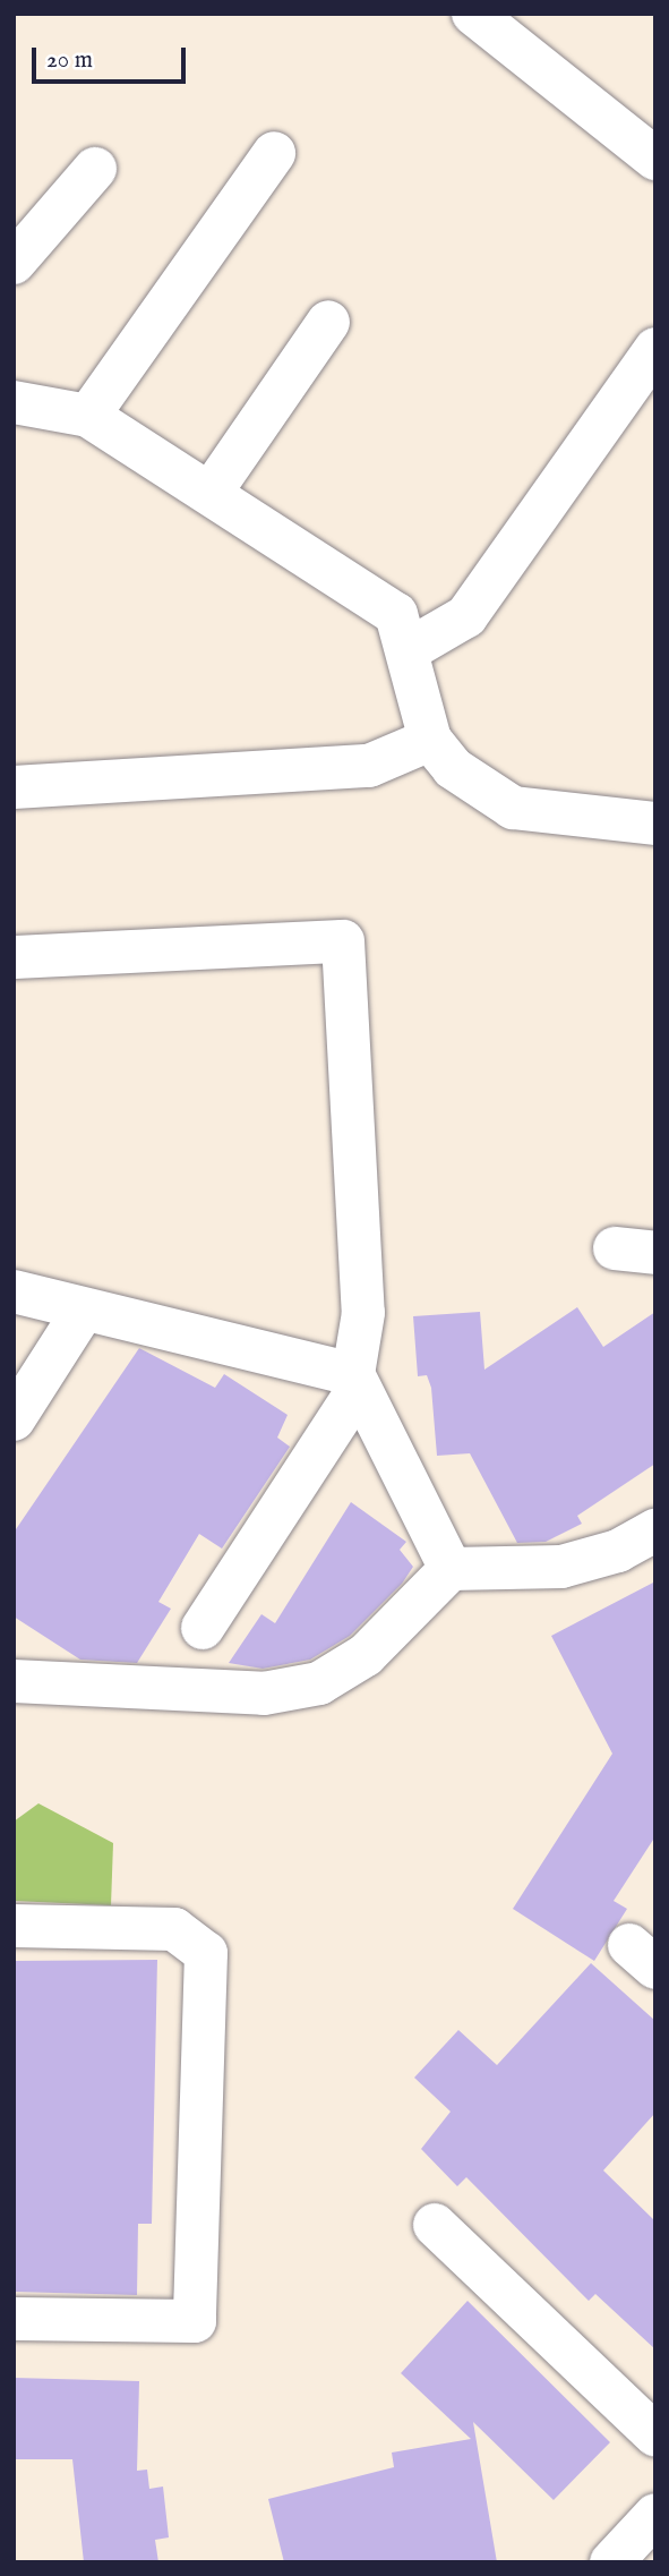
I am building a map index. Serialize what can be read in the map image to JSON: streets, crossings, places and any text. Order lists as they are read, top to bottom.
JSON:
{
  "scale_bar": "20 m"
}
